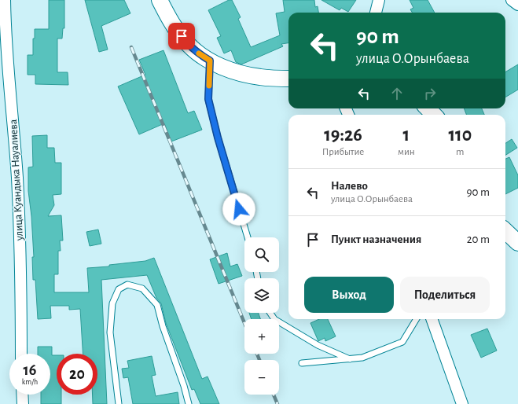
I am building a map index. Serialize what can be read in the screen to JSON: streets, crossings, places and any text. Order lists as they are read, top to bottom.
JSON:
{
  "streets": {
    "street": ["улица Куандыка Науалиева"]
  },
  "page": {
    "turn": ["90 m", "улица О.Орынбаева"],
    "eta": [
      "19:26",
      "Прибытие",
      "1",
      "мин",
      "110",
      "m"
    ],
    "list": [
      {
        "name": "Налево",
        "note": "улица О.Орынбаева",
        "value": "90 m"
      },
      {
        "name": "Пункт назначения",
        "value": "20 m"
      }
    ],
    "map_buttons": ["+", "−"],
    "buttons": ["Выход", "Поделиться"],
    "speed": "16 km/h",
    "limit": "20"
  }
}
